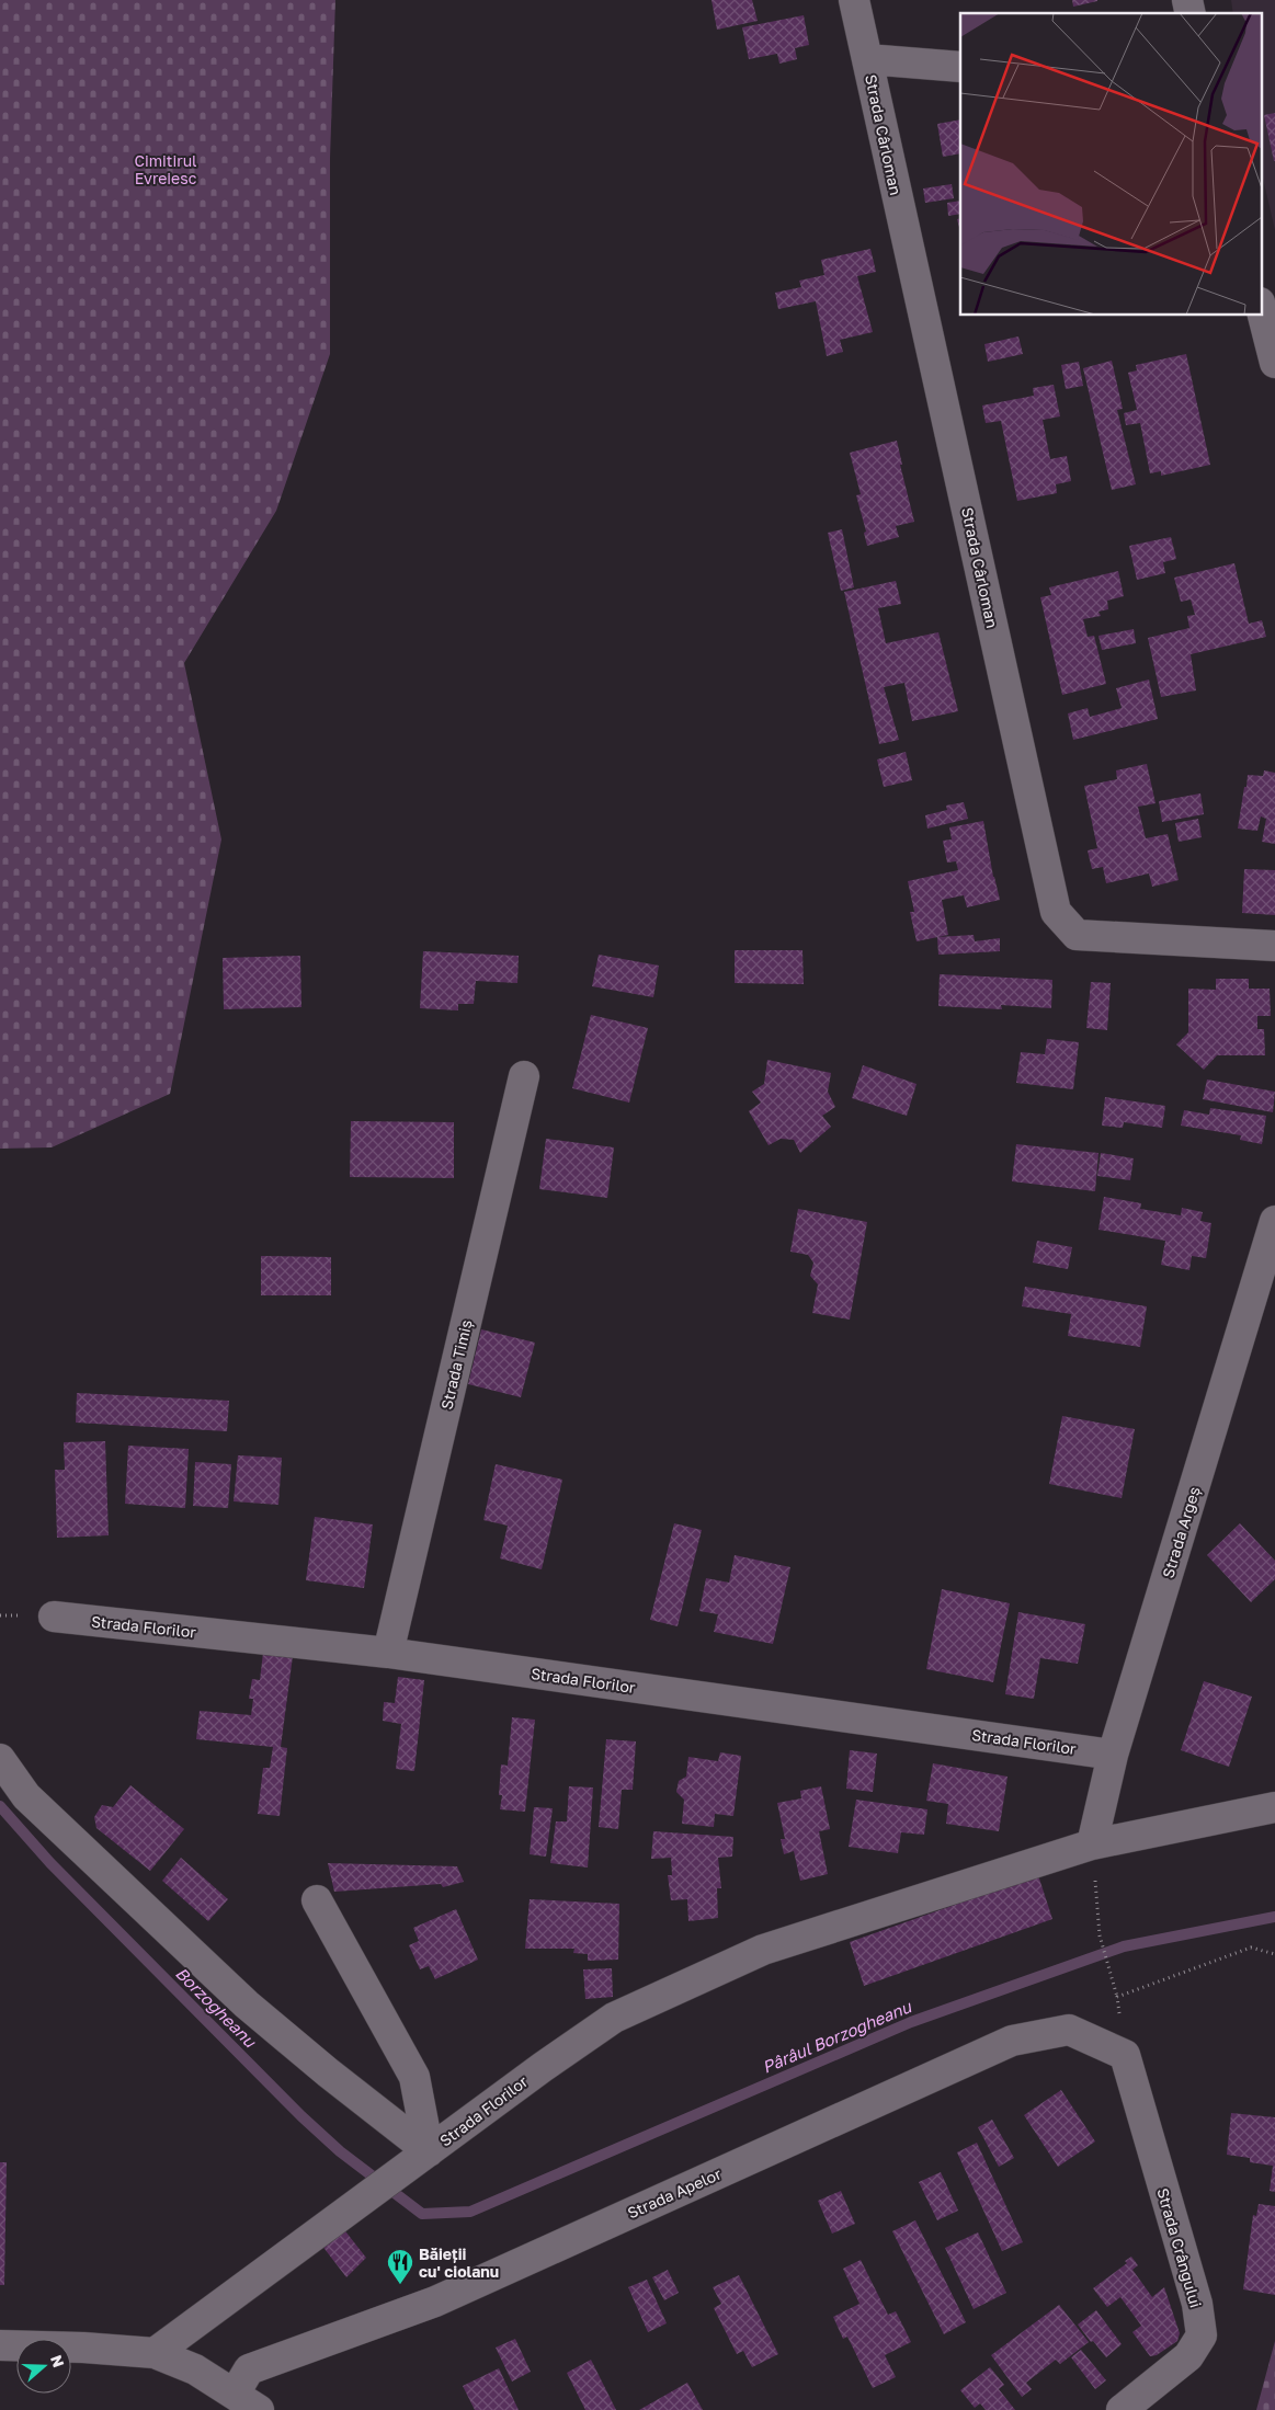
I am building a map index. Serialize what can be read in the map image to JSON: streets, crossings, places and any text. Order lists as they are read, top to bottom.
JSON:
{
  "streets": {
    "street": [
      "Strada Cârloman",
      "Strada Timiș",
      "Strada Argeș",
      "Strada Florilor",
      "Strada Apelor",
      "Strada Crângului"
    ]
  },
  "crossings": [
    ["Strada Timiș", "Strada Florilor"],
    ["Strada Argeș", "Strada Florilor"],
    ["Strada Apelor", "Strada Crângului"]
  ],
  "water": ["Borzogheanu", "Pârâul Borzogheanu"],
  "parks": ["Cimitirul Evreiesc"],
  "places": {
    "restaurant": ["Băieții cu' ciolanu"]
  },
  "north": "right"
}
